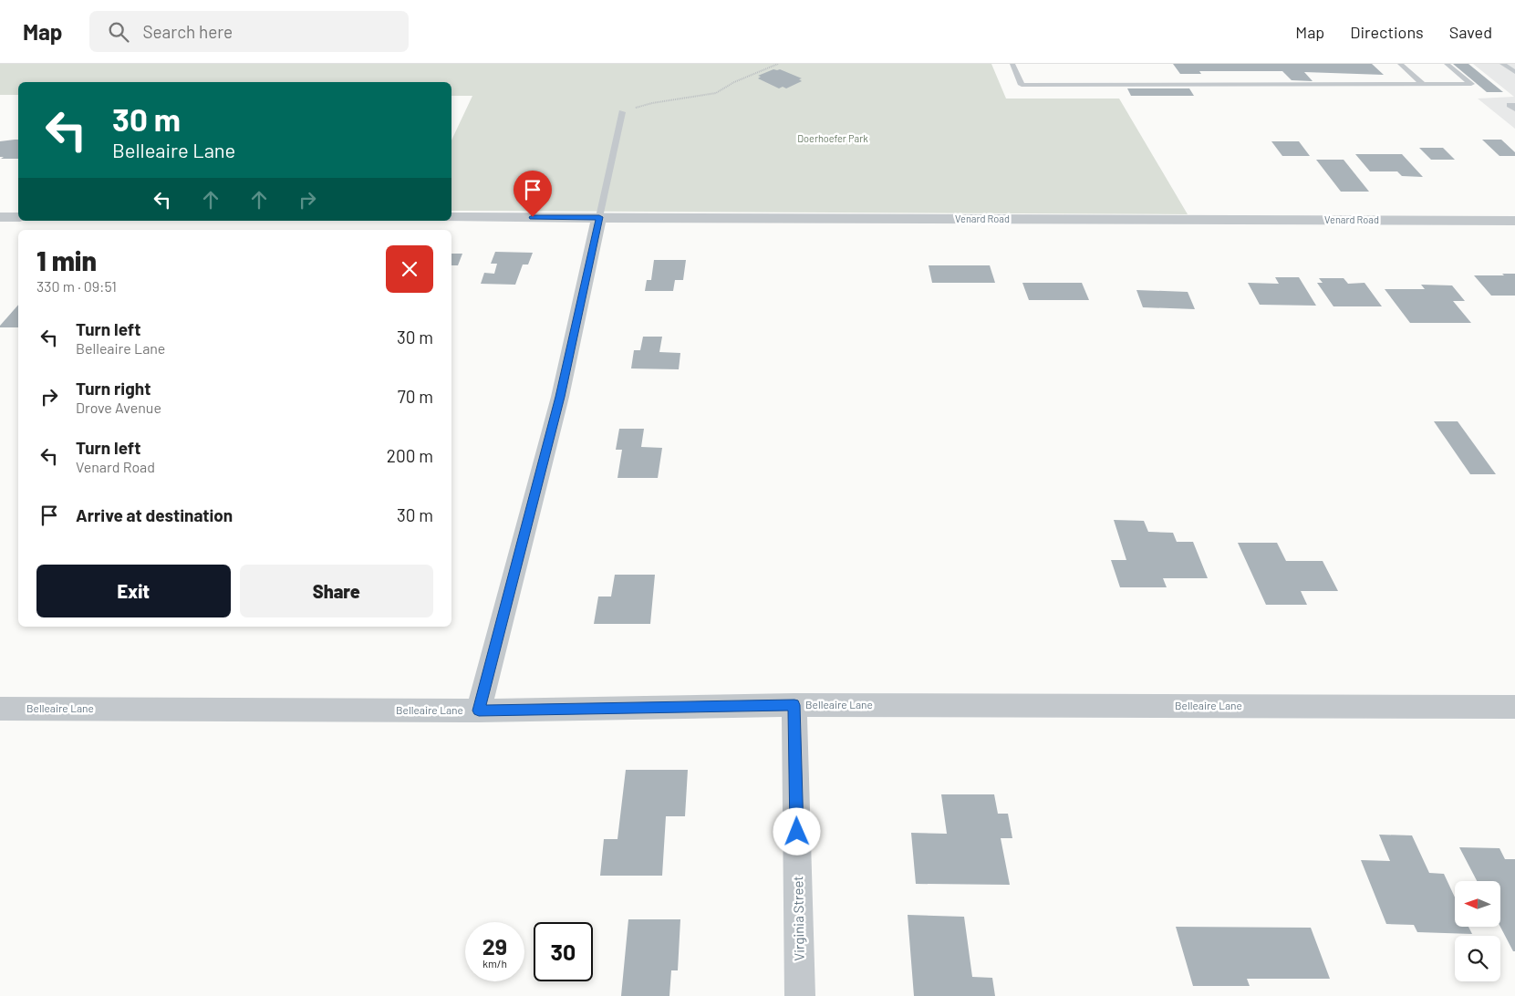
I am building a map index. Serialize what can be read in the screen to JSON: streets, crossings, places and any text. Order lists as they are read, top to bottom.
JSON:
{
  "streets": {
    "street": ["Venard Road", "Belleaire Lane", "Virginia Street"]
  },
  "crossings": [
    ["Belleaire Lane", "Virginia Street"]
  ],
  "parks": ["Doerhoefer Park"],
  "north": "left",
  "page": {
    "header": "Map",
    "search": "Search here",
    "nav": ["Map", "Directions", "Saved"],
    "turn": ["30 m", "Belleaire Lane"],
    "heading": ["1 min", "330 m · 09:51"],
    "list": [
      {
        "name": "Turn left",
        "note": "Belleaire Lane",
        "value": "30 m"
      },
      {
        "name": "Turn right",
        "note": "Drove Avenue",
        "value": "70 m"
      },
      {
        "name": "Turn left",
        "note": "Venard Road",
        "value": "200 m"
      },
      {
        "name": "Arrive at destination",
        "value": "30 m"
      }
    ],
    "buttons": ["Exit", "Share"],
    "speed": "29 km/h",
    "limit": "30"
  }
}
